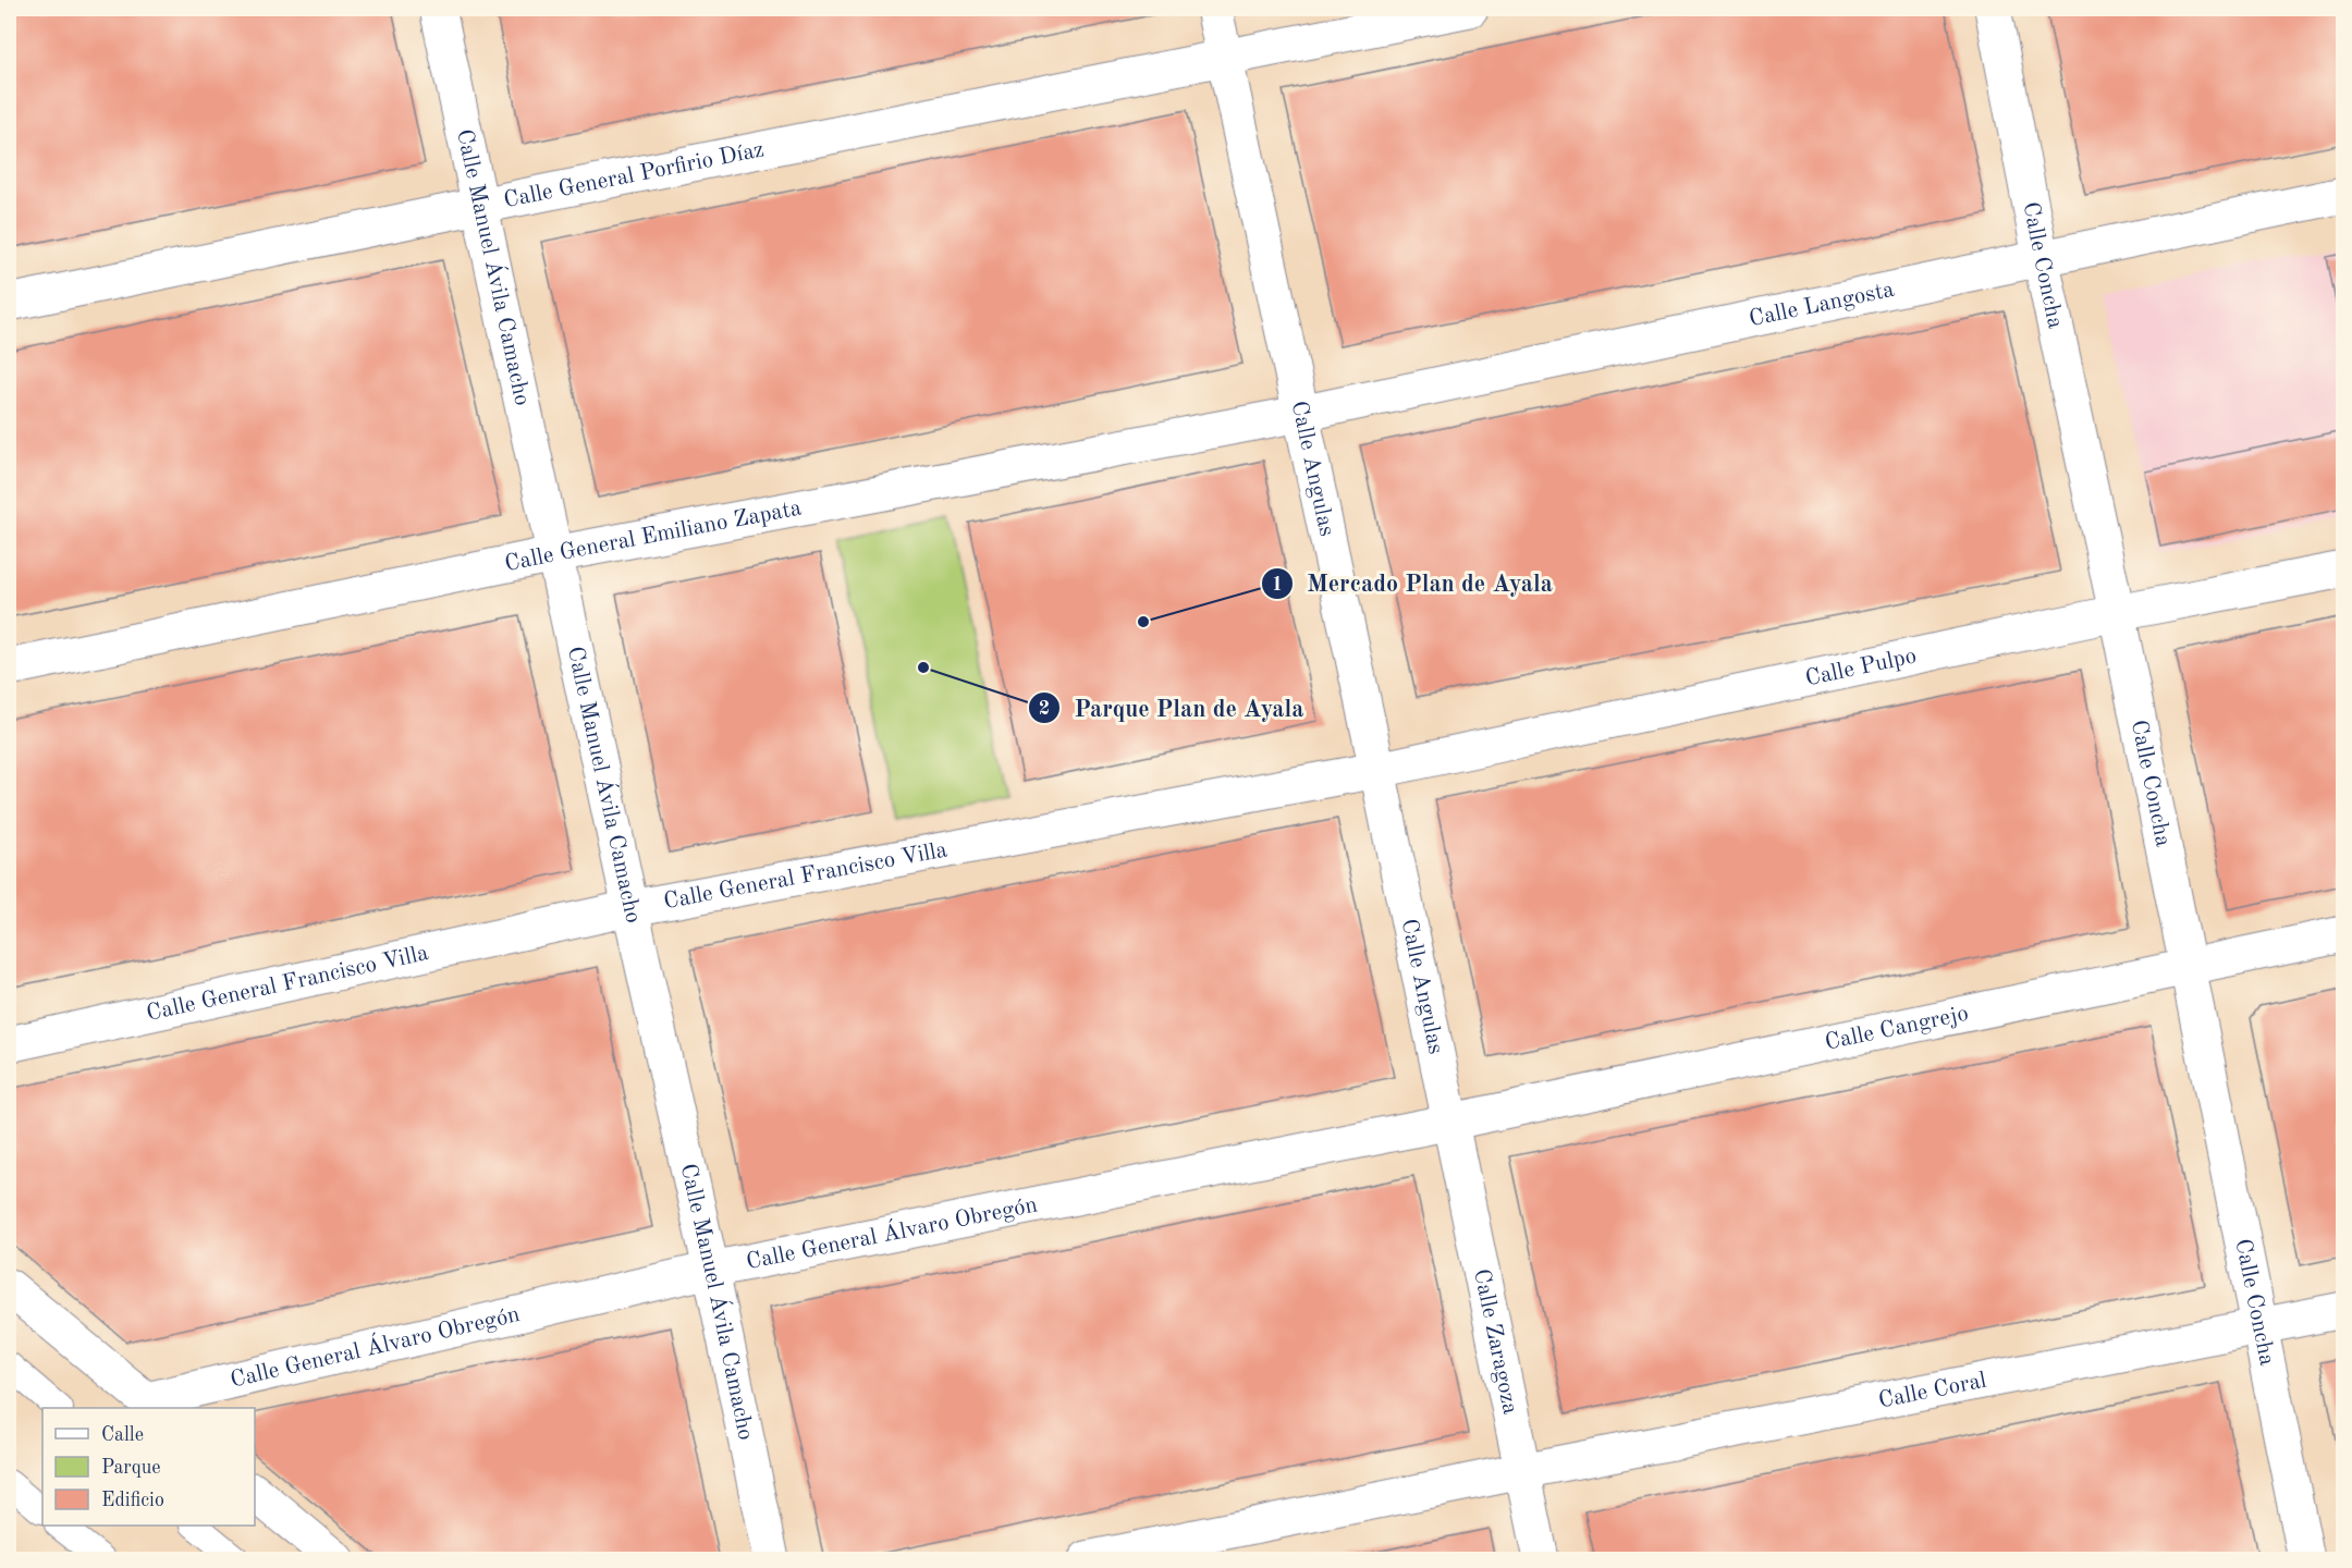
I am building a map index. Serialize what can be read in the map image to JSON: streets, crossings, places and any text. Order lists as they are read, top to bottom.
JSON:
{
  "streets": {
    "street": [
      "Calle General Porfirio Díaz",
      "Calle Concha",
      "Calle Manuel Ávila Camacho",
      "Calle Langosta",
      "Calle Angulas",
      "Calle General Emiliano Zapata",
      "Calle Pulpo",
      "Calle General Francisco Villa",
      "Calle Cangrejo",
      "Calle General Álvaro Obregón",
      "Calle Zaragoza",
      "Calle Coral"
    ]
  },
  "crossings": [
    ["Calle General Porfirio Díaz", "Calle Manuel Ávila Camacho"],
    ["Calle General Porfirio Díaz", "Calle Angulas"],
    ["Calle Concha", "Calle Langosta"],
    ["Calle Concha", "Calle Pulpo"],
    ["Calle Concha", "Calle Cangrejo"],
    ["Calle Concha", "Calle Coral"],
    ["Calle Manuel Ávila Camacho", "Calle General Emiliano Zapata"],
    ["Calle Manuel Ávila Camacho", "Calle General Francisco Villa"],
    ["Calle Manuel Ávila Camacho", "Calle General Álvaro Obregón"],
    ["Calle Langosta", "Calle Angulas"],
    ["Calle Langosta", "Calle General Emiliano Zapata"],
    ["Calle Angulas", "Calle General Emiliano Zapata"],
    ["Calle Angulas", "Calle Pulpo"],
    ["Calle Angulas", "Calle General Francisco Villa"],
    ["Calle Angulas", "Calle Cangrejo"],
    ["Calle Angulas", "Calle General Álvaro Obregón"],
    ["Calle Angulas", "Calle Zaragoza"],
    ["Calle Pulpo", "Calle General Francisco Villa"],
    ["Calle Cangrejo", "Calle General Álvaro Obregón"],
    ["Calle Cangrejo", "Calle Zaragoza"],
    ["Calle General Álvaro Obregón", "Calle Zaragoza"],
    ["Calle Zaragoza", "Calle Coral"]
  ],
  "places": ["Mercado Plan de Ayala", "Parque Plan de Ayala"],
  "legend": ["Calle", "Parque", "Edificio"]
}
